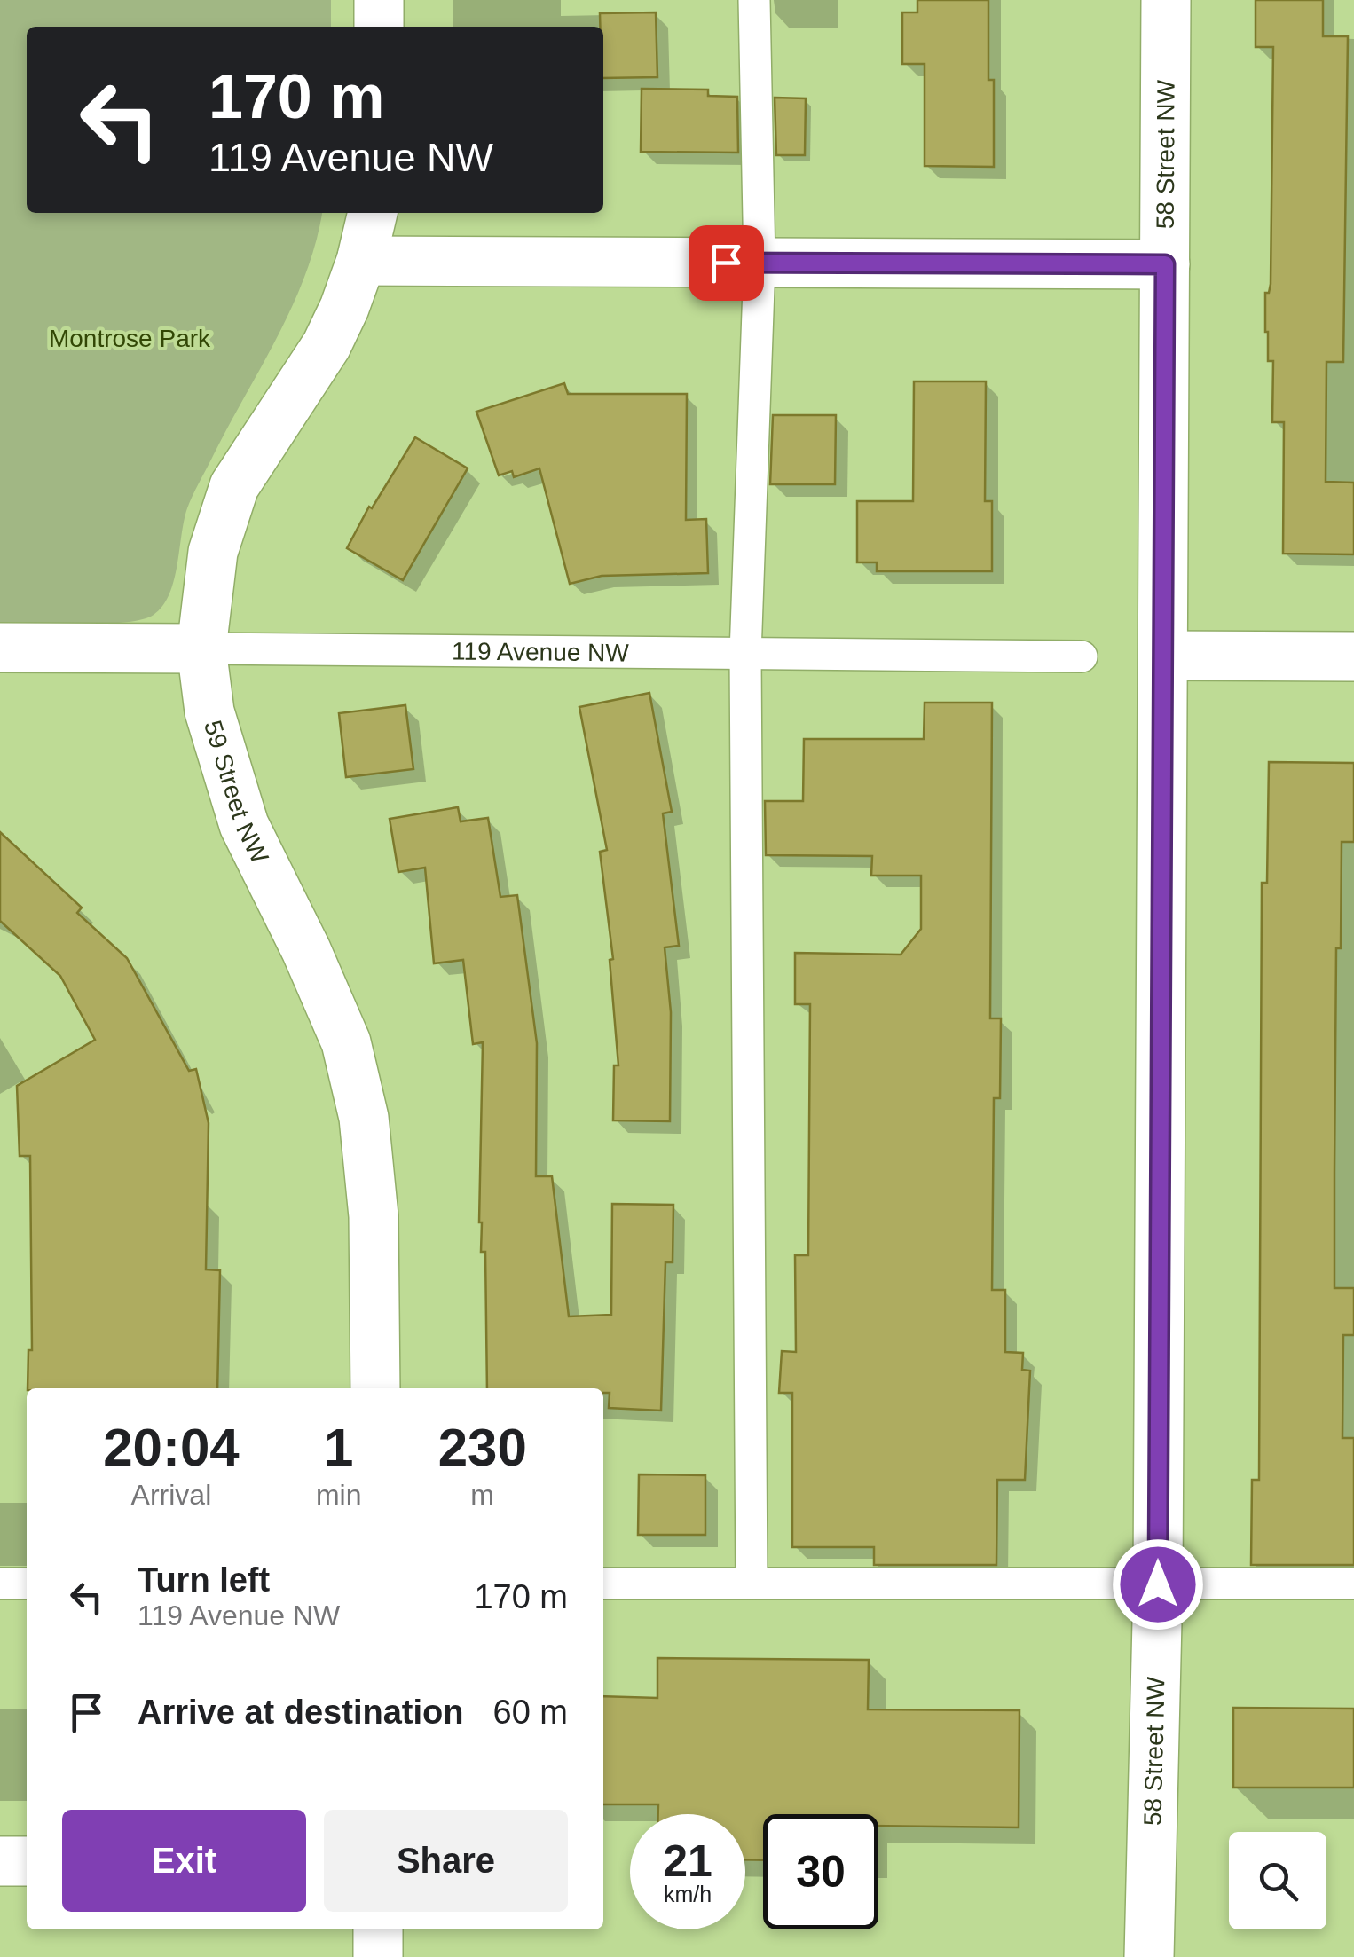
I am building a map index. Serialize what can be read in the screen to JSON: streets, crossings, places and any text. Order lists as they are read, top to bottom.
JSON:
{
  "streets": {
    "street": ["58 Street NW", "119 Avenue NW", "59 Street NW"]
  },
  "crossings": [
    ["119 Avenue NW", "59 Street NW"]
  ],
  "parks": ["Montrose Park"],
  "page": {
    "turn": ["170 m", "119 Avenue NW"],
    "eta": [
      "20:04",
      "Arrival",
      "1",
      "min",
      "230",
      "m"
    ],
    "list": [
      {
        "name": "Turn left",
        "note": "119 Avenue NW",
        "value": "170 m"
      },
      {
        "name": "Arrive at destination",
        "value": "60 m"
      }
    ],
    "buttons": ["Exit", "Share"],
    "speed": "21 km/h",
    "limit": "30"
  }
}
